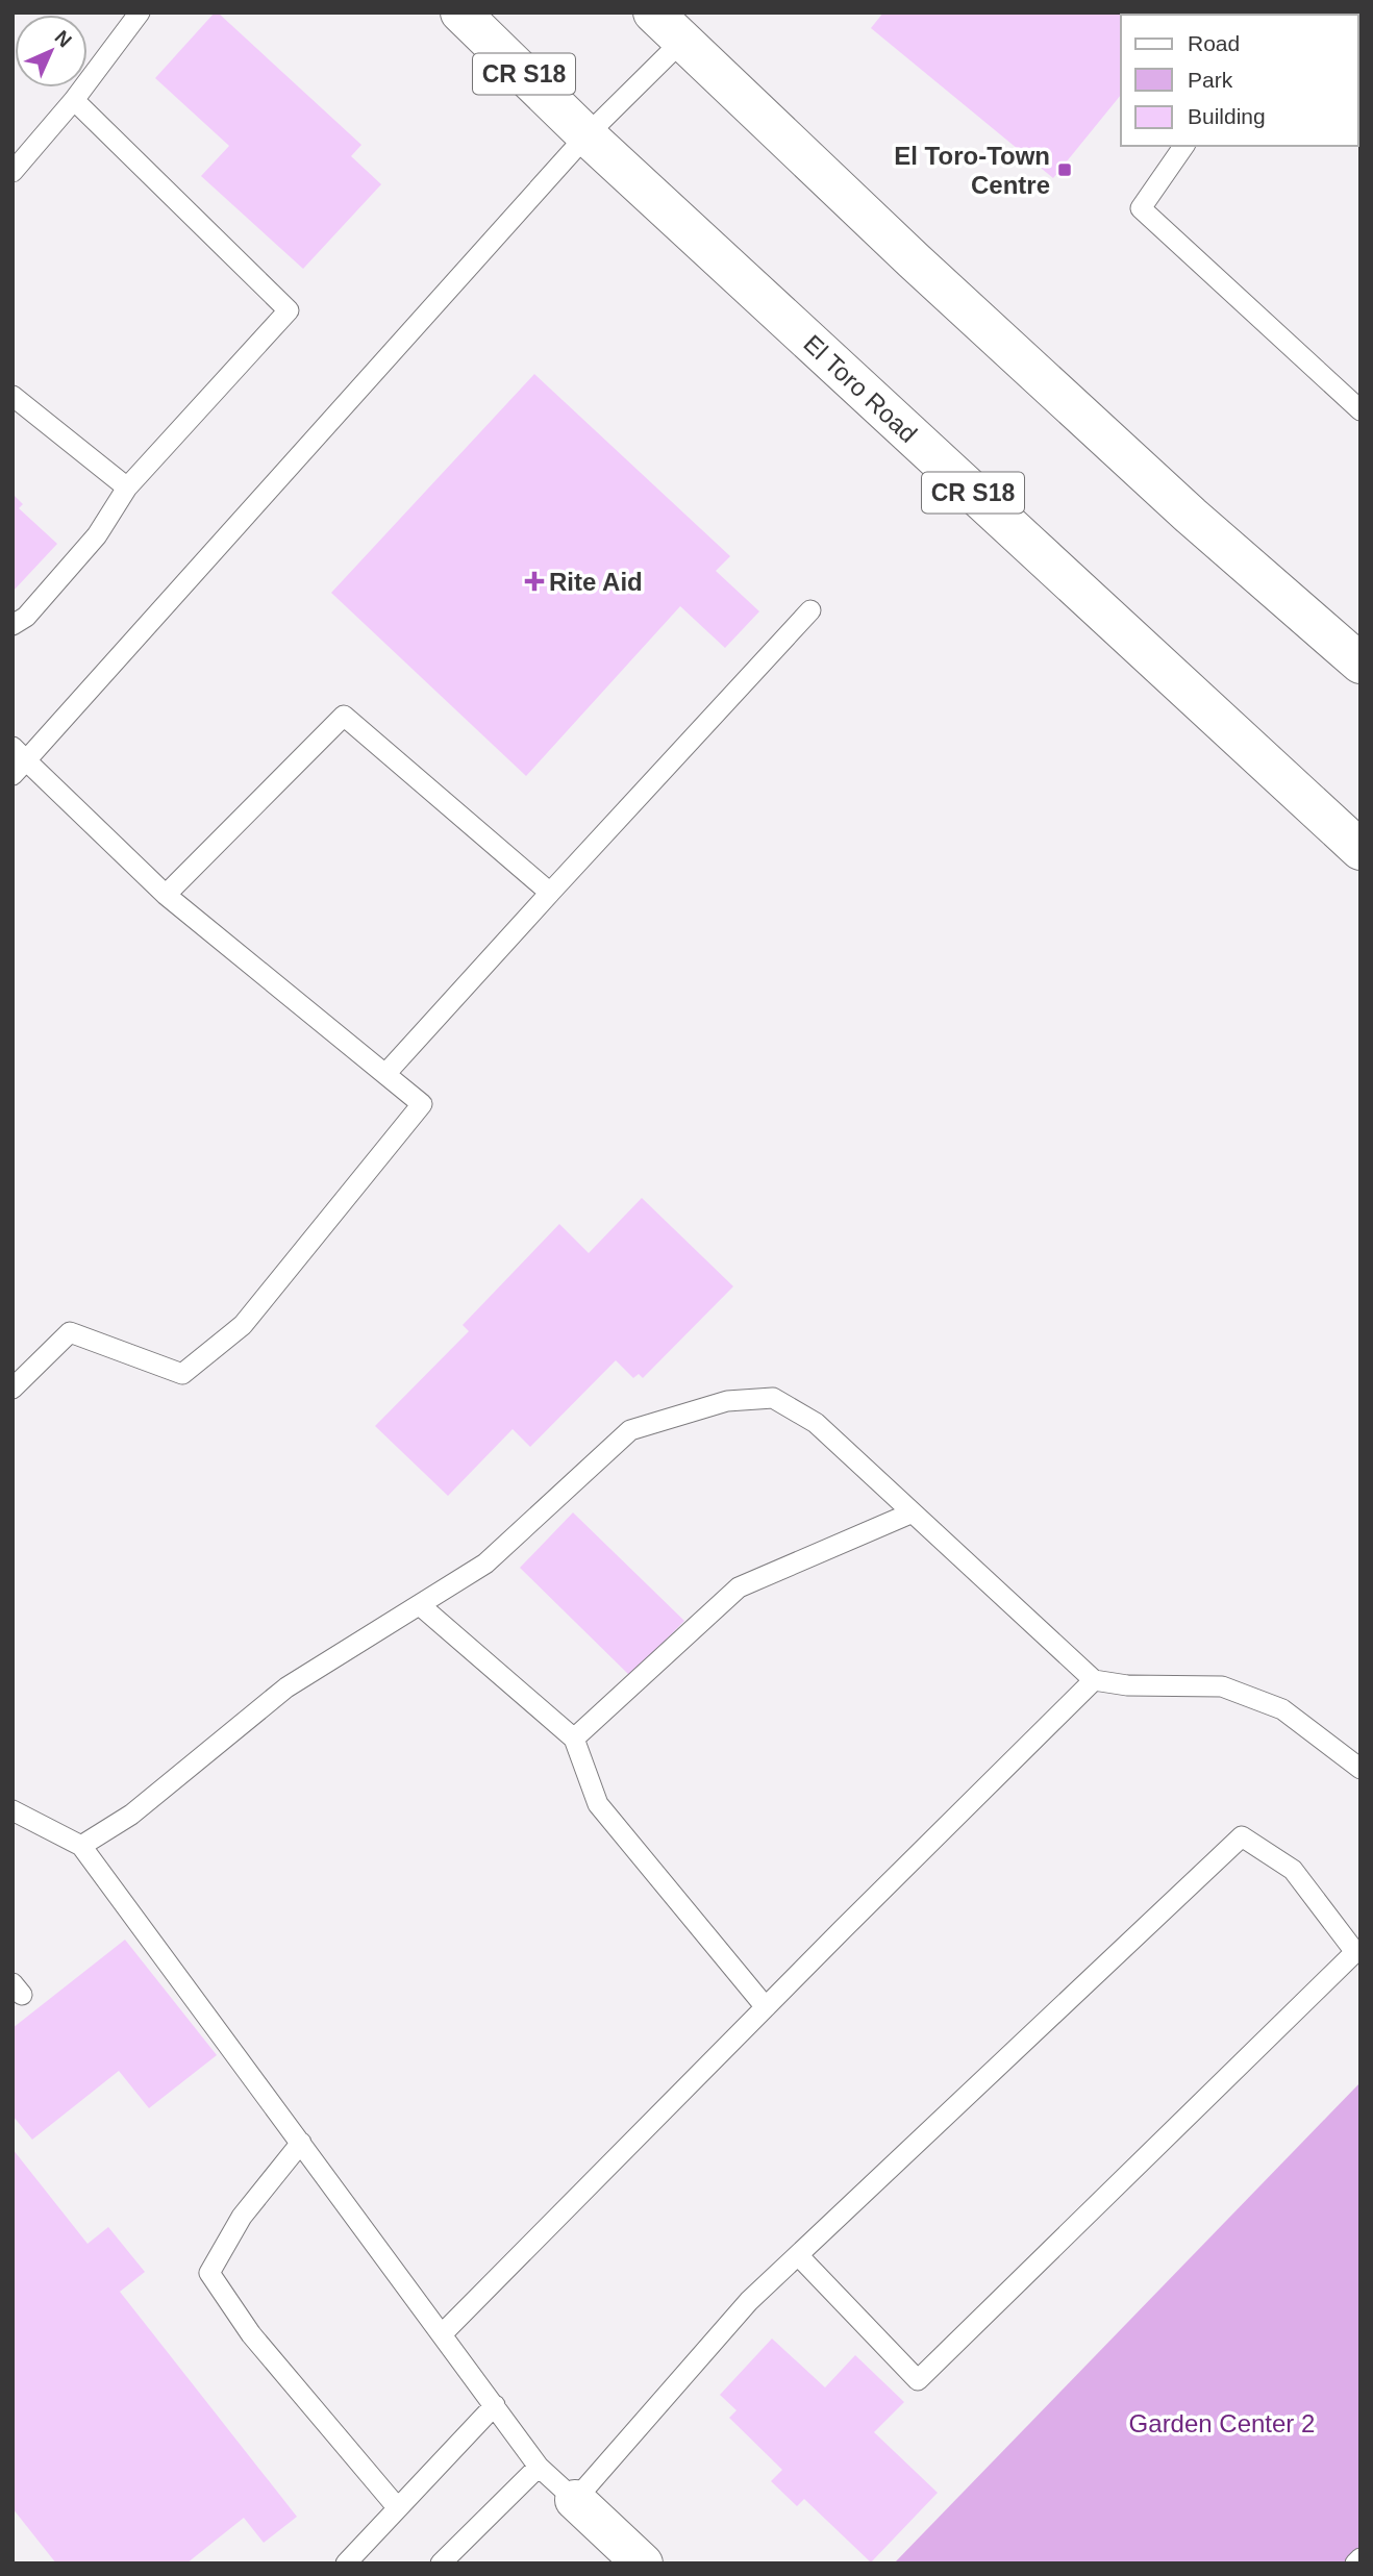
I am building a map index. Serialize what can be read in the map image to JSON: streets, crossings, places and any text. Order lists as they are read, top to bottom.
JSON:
{
  "streets": {
    "main road": ["CR S18", "El Toro Road"]
  },
  "parks": ["Garden Center 2"],
  "places": {
    "transit": ["El Toro-Town Centre"],
    "health": ["Rite Aid"]
  },
  "legend": ["Road", "Park", "Building"],
  "north": "top right"
}
